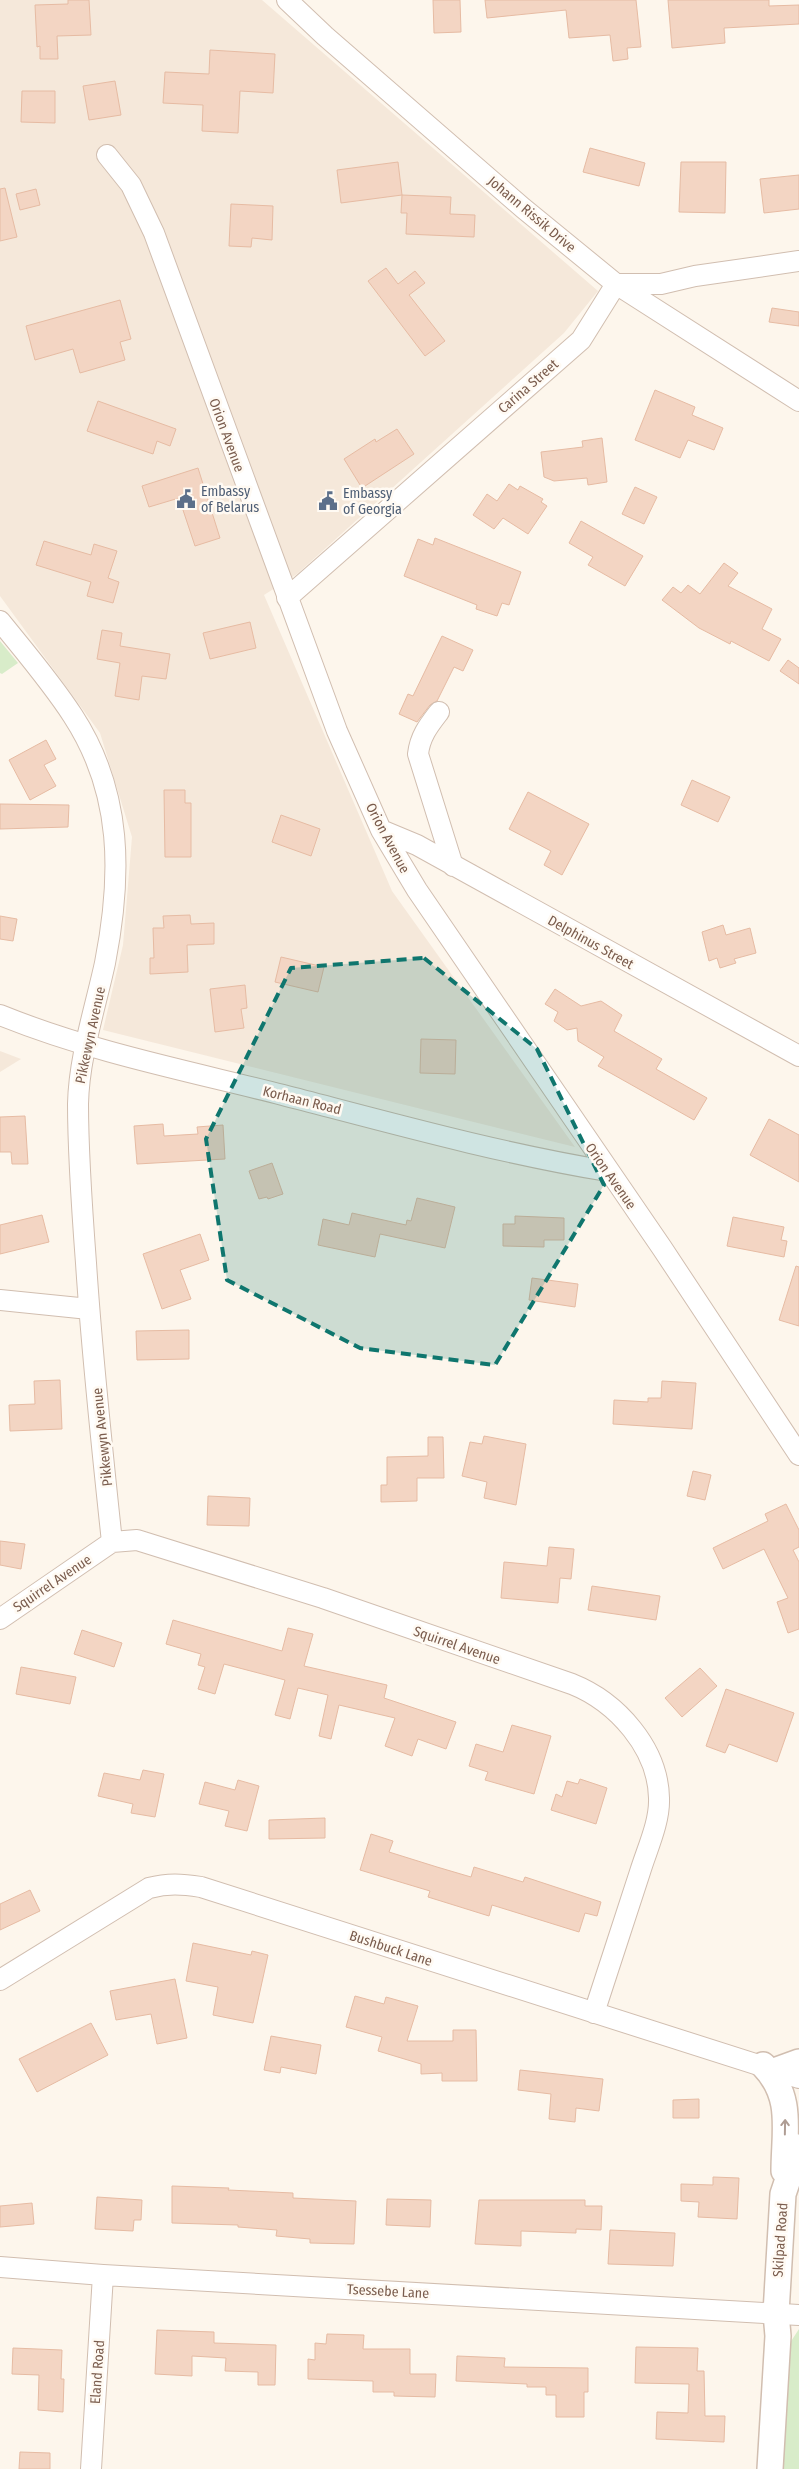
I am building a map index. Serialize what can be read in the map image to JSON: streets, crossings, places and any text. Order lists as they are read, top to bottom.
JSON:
{
  "streets": {
    "street": [
      "Johann Rissik Drive",
      "Carina Street",
      "Orion Avenue",
      "Delphinus Street",
      "Pikkewyn Avenue",
      "Korhaan Road",
      "Squirrel Avenue",
      "Bushbuck Lane",
      "Skilpad Road",
      "Tsessebe Lane",
      "Eland Road"
    ]
  },
  "crossings": [
    ["Johann Rissik Drive", "Carina Street"],
    ["Carina Street", "Orion Avenue"],
    ["Orion Avenue", "Delphinus Street"],
    ["Orion Avenue", "Korhaan Road"],
    ["Pikkewyn Avenue", "Korhaan Road"],
    ["Pikkewyn Avenue", "Squirrel Avenue"],
    ["Squirrel Avenue", "Bushbuck Lane"],
    ["Skilpad Road", "Tsessebe Lane"],
    ["Tsessebe Lane", "Eland Road"]
  ],
  "places": {
    "public building": ["Embassy of Belarus", "Embassy of Georgia"]
  }
}
